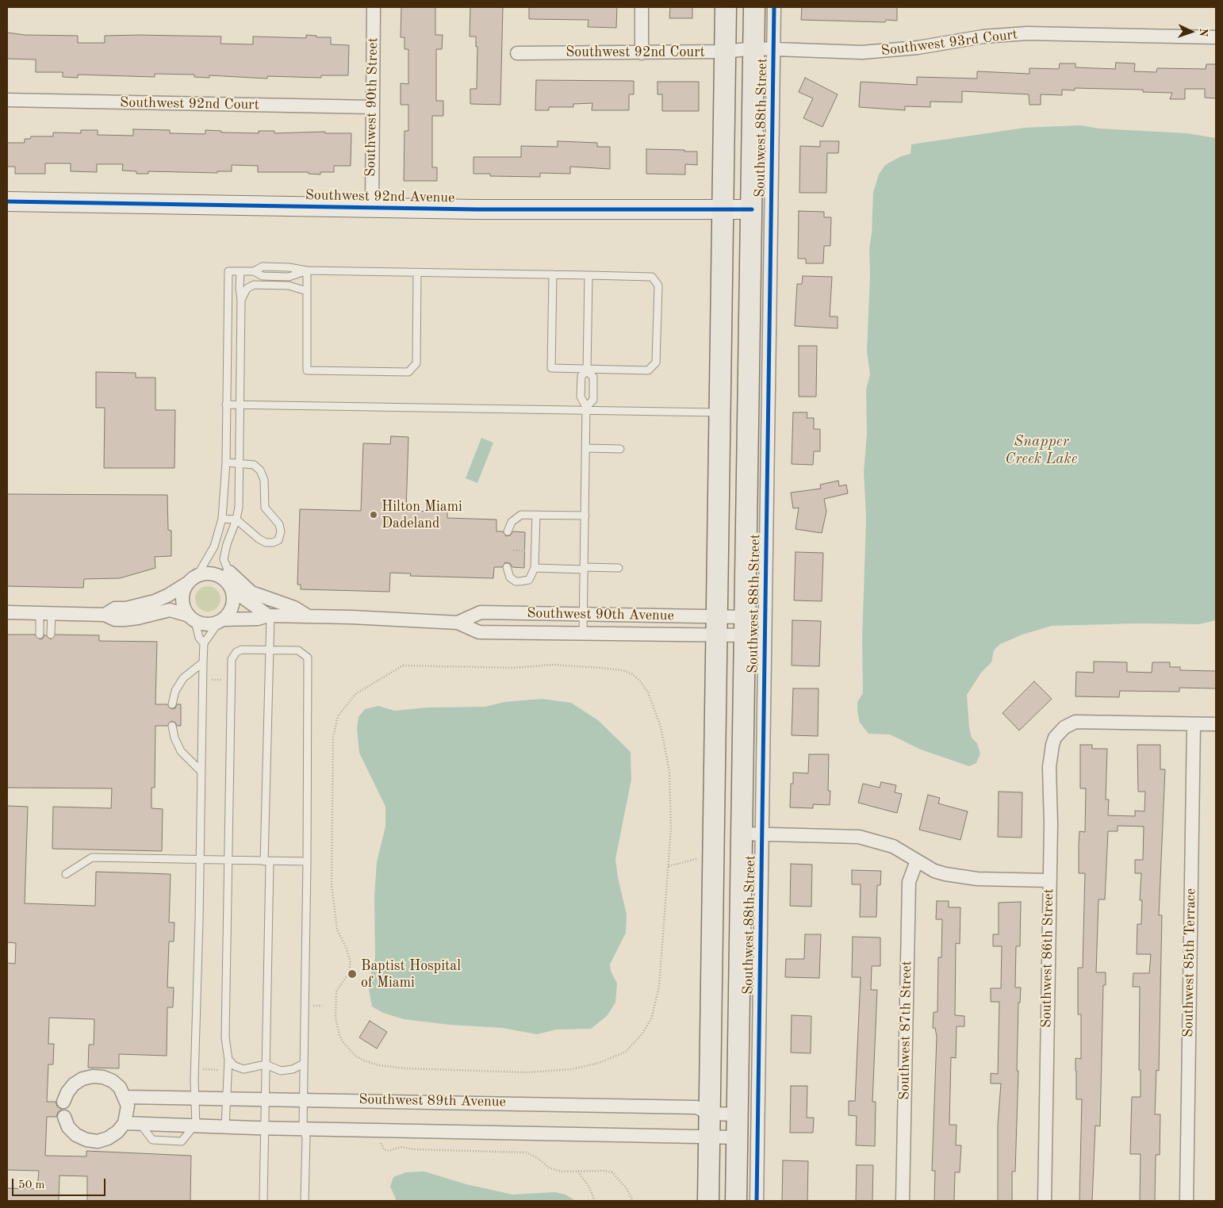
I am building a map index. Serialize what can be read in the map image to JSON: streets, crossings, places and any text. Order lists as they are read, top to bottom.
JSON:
{
  "streets": {
    "main road": ["Southwest 88th Street"],
    "street": [
      "Southwest 93rd Court",
      "Southwest 92nd Court",
      "Southwest 90th Street",
      "Southwest 92nd Avenue",
      "Southwest 90th Avenue",
      "Southwest 86th Street",
      "Southwest 85th Terrace",
      "Southwest 87th Street",
      "Southwest 89th Avenue"
    ]
  },
  "crossings": [
    ["Southwest 93rd Court", "Southwest 92nd Court"],
    ["Southwest 93rd Court", "Southwest 88th Street"],
    ["Southwest 92nd Court", "Southwest 90th Street"],
    ["Southwest 92nd Court", "Southwest 88th Street"],
    ["Southwest 90th Street", "Southwest 92nd Avenue"],
    ["Southwest 88th Street", "Southwest 92nd Avenue"],
    ["Southwest 88th Street", "Southwest 90th Avenue"],
    ["Southwest 88th Street", "Southwest 89th Avenue"],
    ["Southwest 86th Street", "Southwest 85th Terrace"]
  ],
  "water": ["Snapper Creek Lake"],
  "places": ["Hilton Miami Dadeland", "Baptist Hospital of Miami"],
  "scale_bar": "50 m",
  "north": "right"
}
